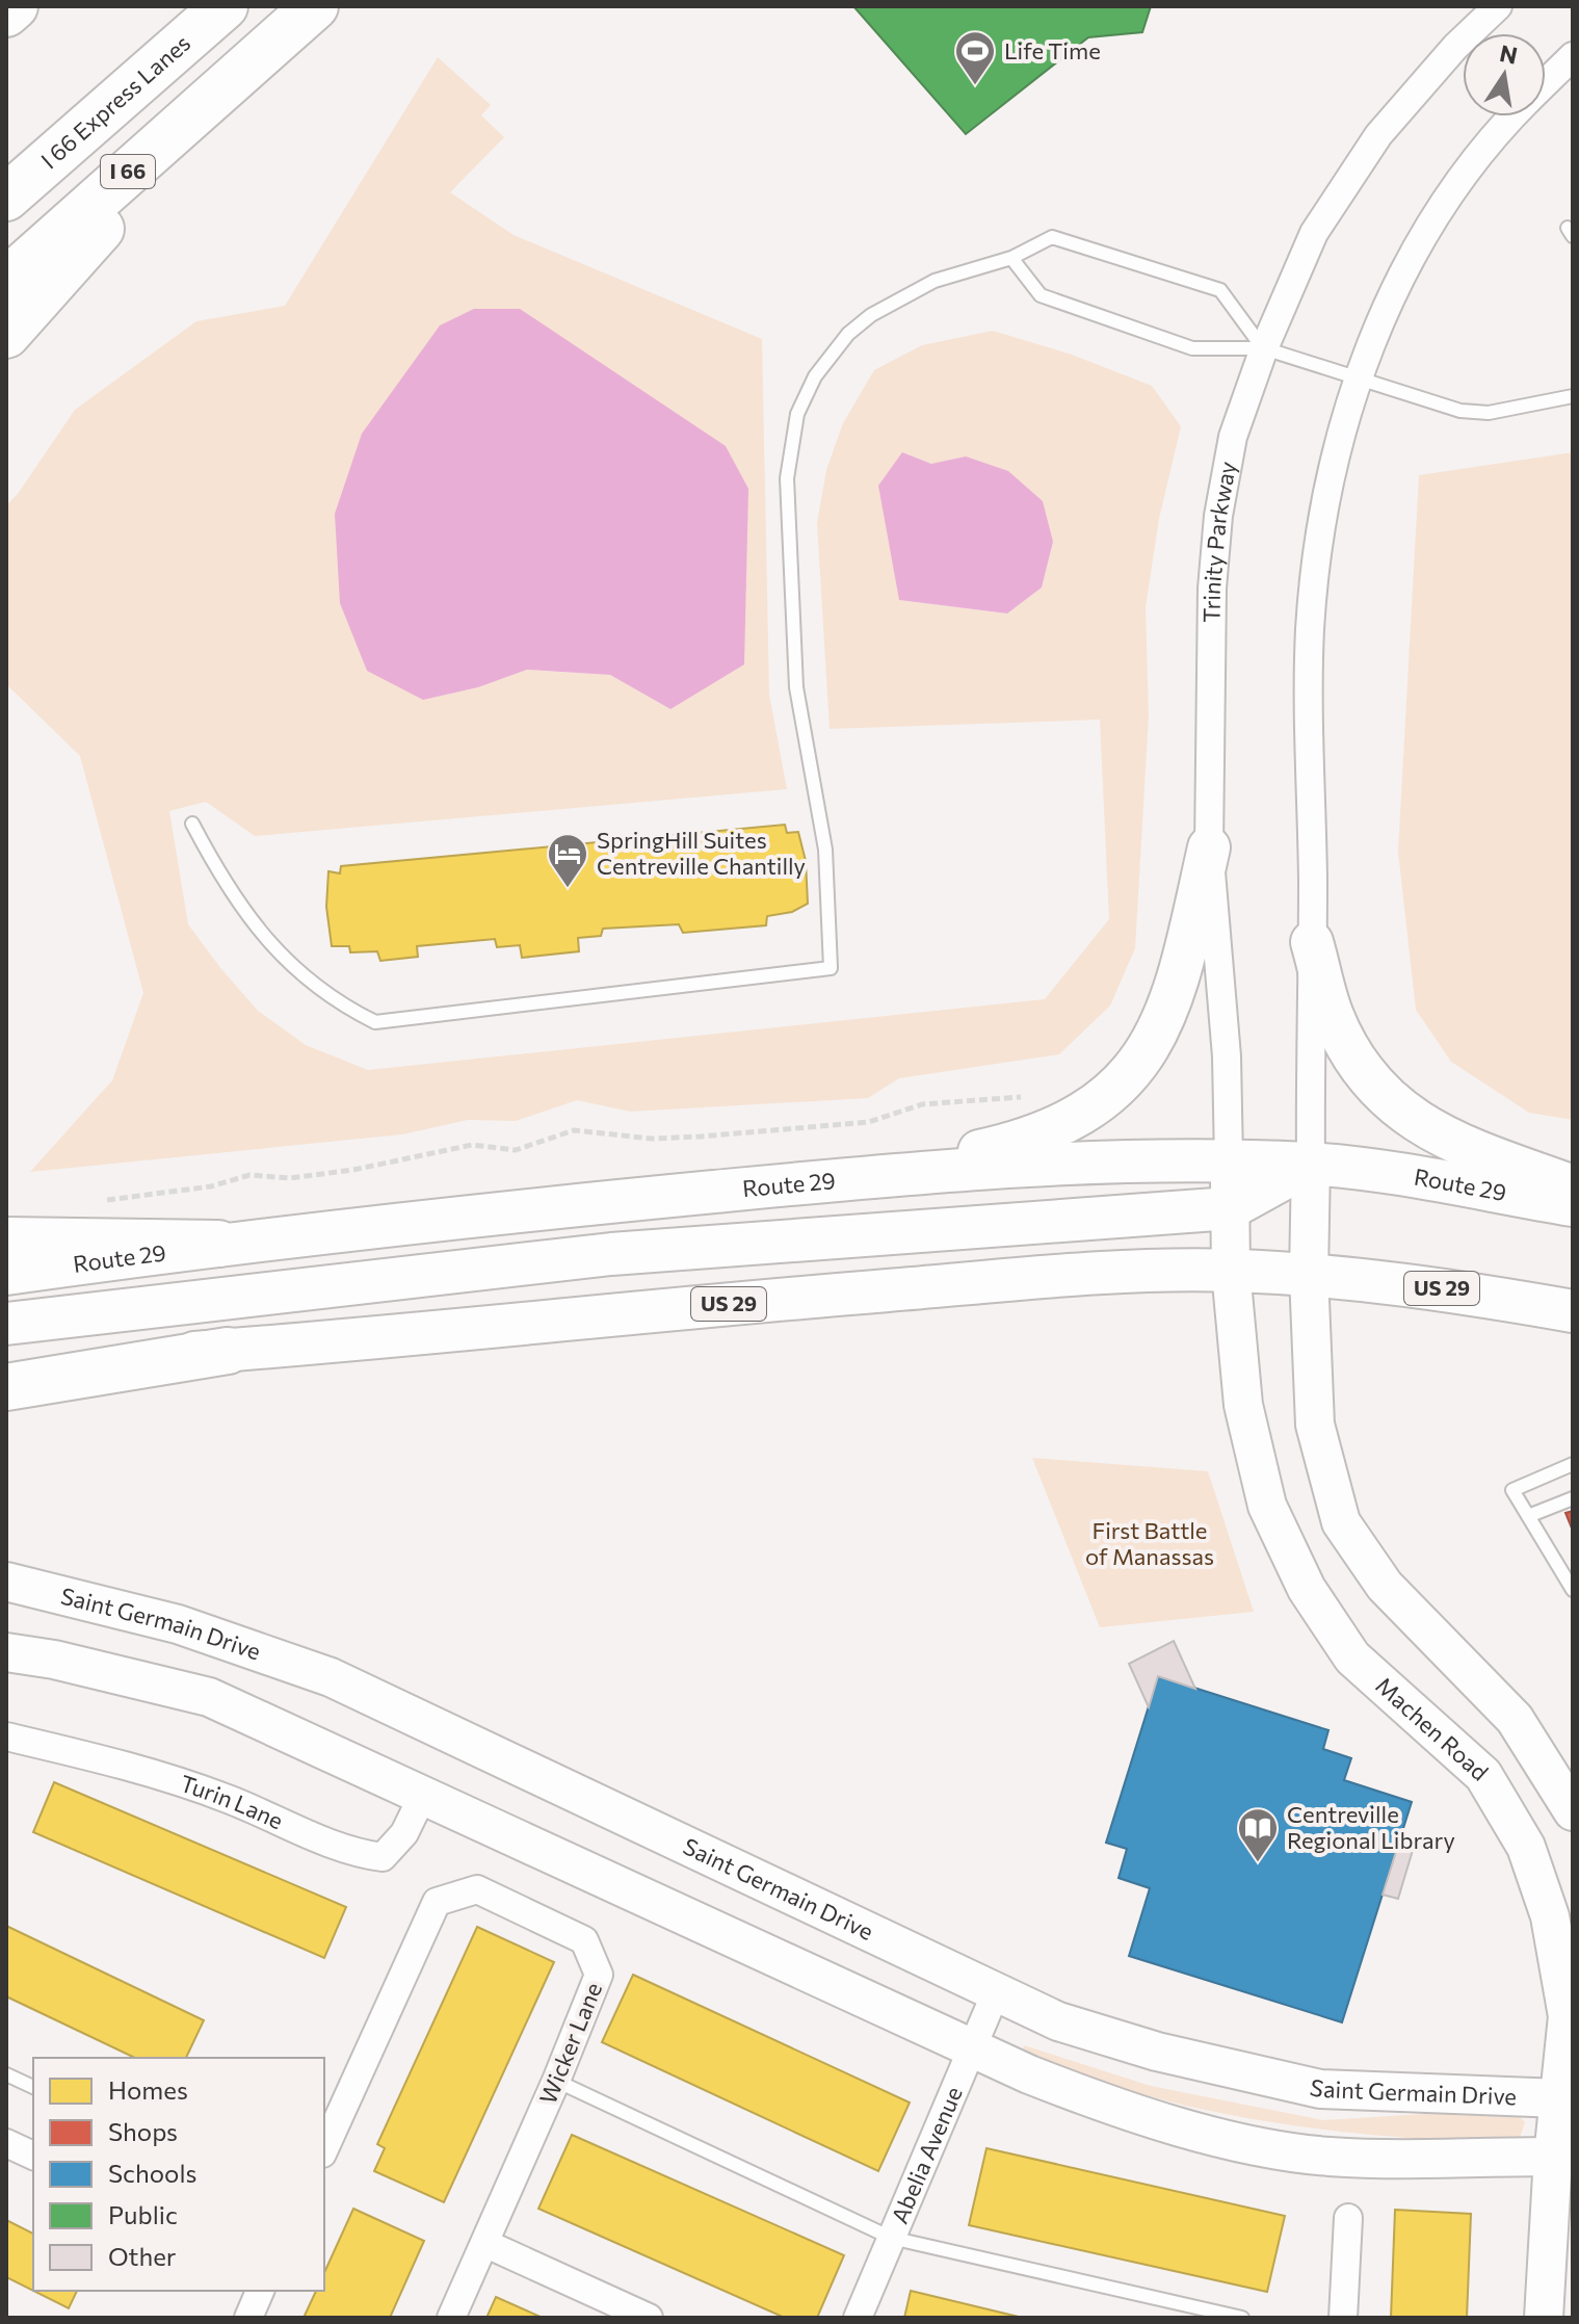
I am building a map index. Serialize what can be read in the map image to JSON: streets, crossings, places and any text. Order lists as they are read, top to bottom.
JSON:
{
  "streets": {
    "highway": ["I 66 Express Lanes", "I 66"],
    "main road": ["Route 29", "US 29"],
    "street": [
      "Trinity Parkway",
      "Saint Germain Drive",
      "Machen Road",
      "Turin Lane",
      "Wicker Lane",
      "Abelia Avenue"
    ]
  },
  "crossings": [
    ["Trinity Parkway", "Route 29"],
    ["Trinity Parkway", "Machen Road"],
    ["Route 29", "Machen Road"],
    ["US 29", "Machen Road"],
    ["Saint Germain Drive", "Machen Road"],
    ["Saint Germain Drive", "Abelia Avenue"]
  ],
  "parks": ["First Battle of Manassas"],
  "places": {
    "sports": ["Life Time"],
    "hotel": ["SpringHill Suites Centreville Chantilly"],
    "library": ["Centreville Regional Library"]
  },
  "legend": [
    "Homes",
    "Shops",
    "Schools",
    "Public",
    "Other"
  ],
  "north": "top"
}
